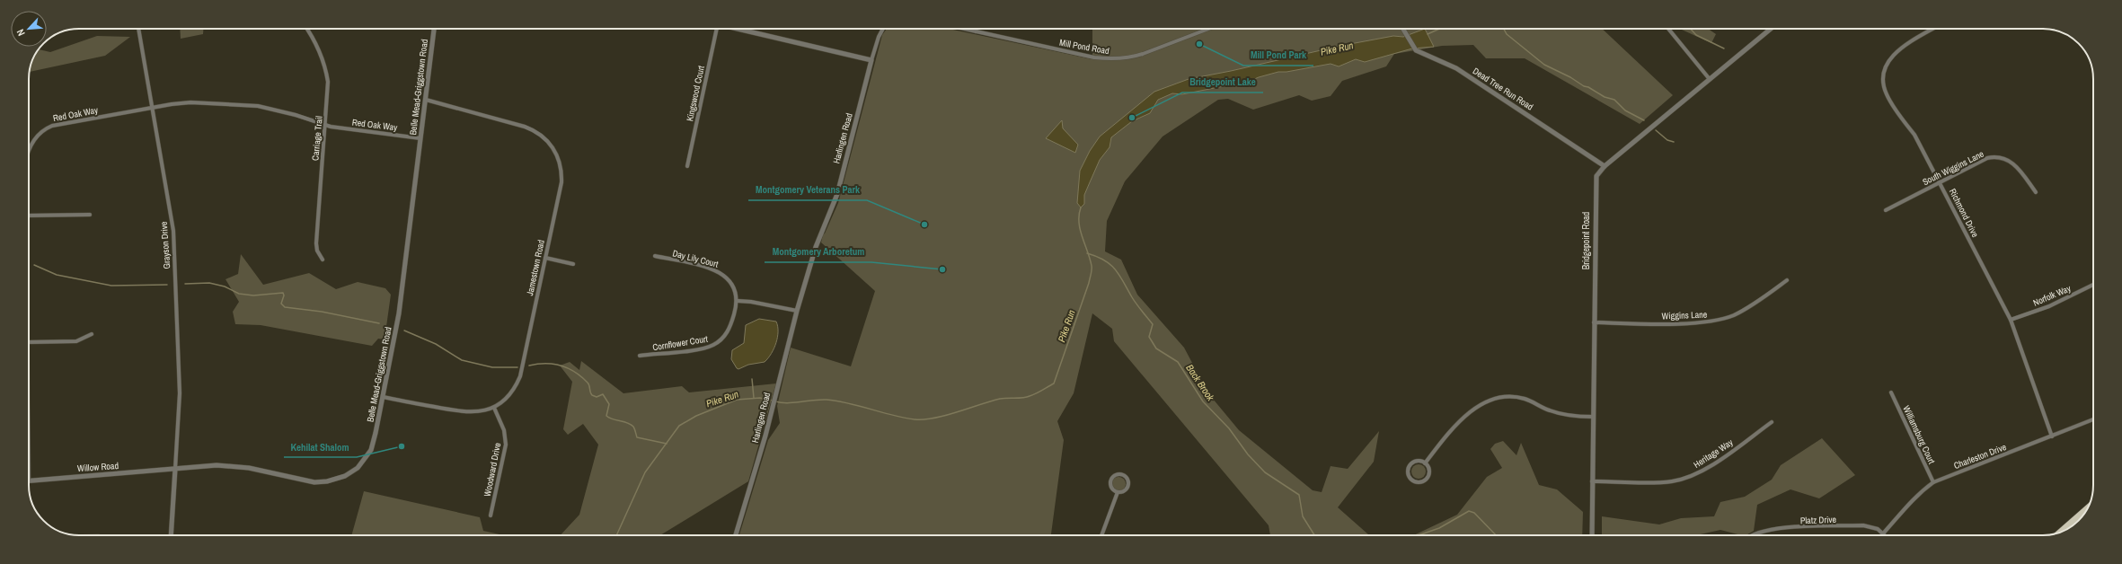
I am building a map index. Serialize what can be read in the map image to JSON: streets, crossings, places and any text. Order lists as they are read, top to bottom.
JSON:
{
  "streets": {
    "street": [
      "Mill Pond Road",
      "Belle Mead-Griggstown Road",
      "Dead Tree Run Road",
      "Kingswood Court",
      "Red Oak Way",
      "Carriage Trail",
      "Harlingen Road",
      "South Wiggins Lane",
      "Richmond Drive",
      "Bridgepoint Road",
      "Grayson Drive",
      "Day Lily Court",
      "Jamestown Road",
      "Norfolk Way",
      "Wiggins Lane",
      "Cornflower Court",
      "Williamsburg Court",
      "Heritage Way",
      "Charleston Drive",
      "Willow Road",
      "Woodward Drive",
      "Platz Drive"
    ]
  },
  "crossings": [
    ["Belle Mead-Griggstown Road", "Red Oak Way"],
    ["Belle Mead-Griggstown Road", "Grayson Drive"],
    ["Belle Mead-Griggstown Road", "Jamestown Road"],
    ["Belle Mead-Griggstown Road", "Willow Road"],
    ["Dead Tree Run Road", "Bridgepoint Road"],
    ["Red Oak Way", "Carriage Trail"],
    ["Red Oak Way", "Grayson Drive"],
    ["South Wiggins Lane", "Richmond Drive"],
    ["Richmond Drive", "Norfolk Way"],
    ["Richmond Drive", "Charleston Drive"],
    ["Bridgepoint Road", "Wiggins Lane"],
    ["Bridgepoint Road", "Heritage Way"],
    ["Grayson Drive", "Willow Road"],
    ["Day Lily Court", "Cornflower Court"],
    ["Jamestown Road", "Woodward Drive"],
    ["Williamsburg Court", "Charleston Drive"],
    ["Charleston Drive", "Platz Drive"]
  ],
  "water": ["Pike Run", "Back Brook"],
  "places": [
    "Mill Pond Park",
    "Bridgepoint Lake",
    "Montgomery Veterans Park",
    "Montgomery Arboretum",
    "Kehilat Shalom"
  ],
  "north": "bottom left"
}
